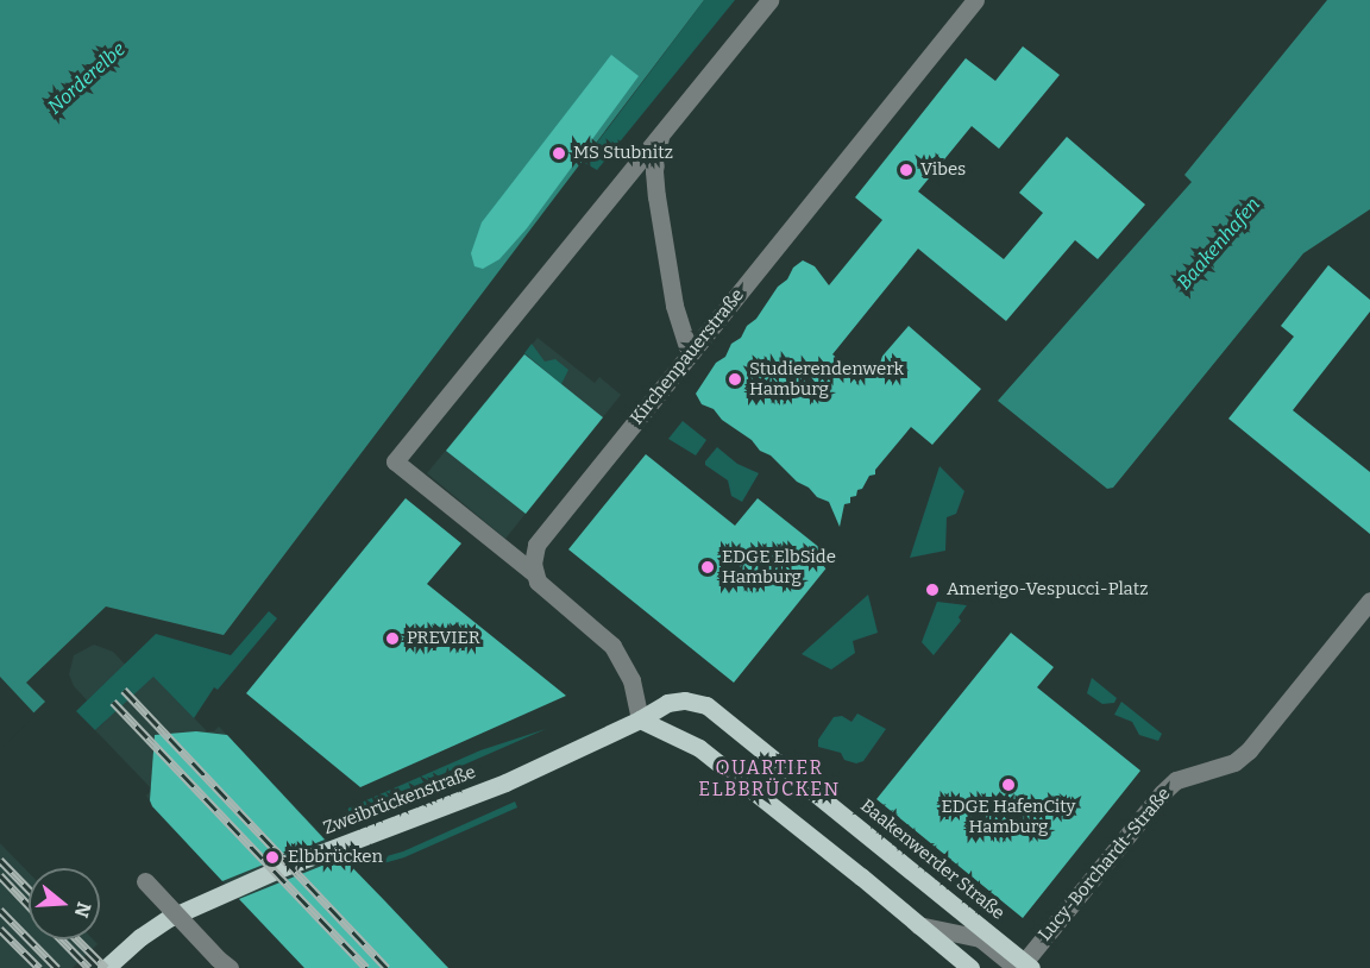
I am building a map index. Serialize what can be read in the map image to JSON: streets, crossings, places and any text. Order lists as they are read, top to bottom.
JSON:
{
  "streets": {
    "main road": ["Zweibrückenstraße", "Baakenwerder Straße"],
    "street": ["Kirchenpauerstraße", "Lucy-Borchardt-Straße"]
  },
  "crossings": [
    ["Zweibrückenstraße", "Baakenwerder Straße"],
    ["Baakenwerder Straße", "Lucy-Borchardt-Straße"]
  ],
  "districts": ["QUARTIER ELBBRÜCKEN"],
  "water": ["Norderelbe", "Baakenhafen"],
  "places": [
    "MS Stubnitz",
    "Vibes",
    "Studierendenwerk Hamburg",
    "EDGE ElbSide Hamburg",
    "Amerigo-Vespucci-Platz",
    "PREVIER",
    "EDGE HafenCity Hamburg",
    "Elbbrücken"
  ],
  "north": "right"
}
